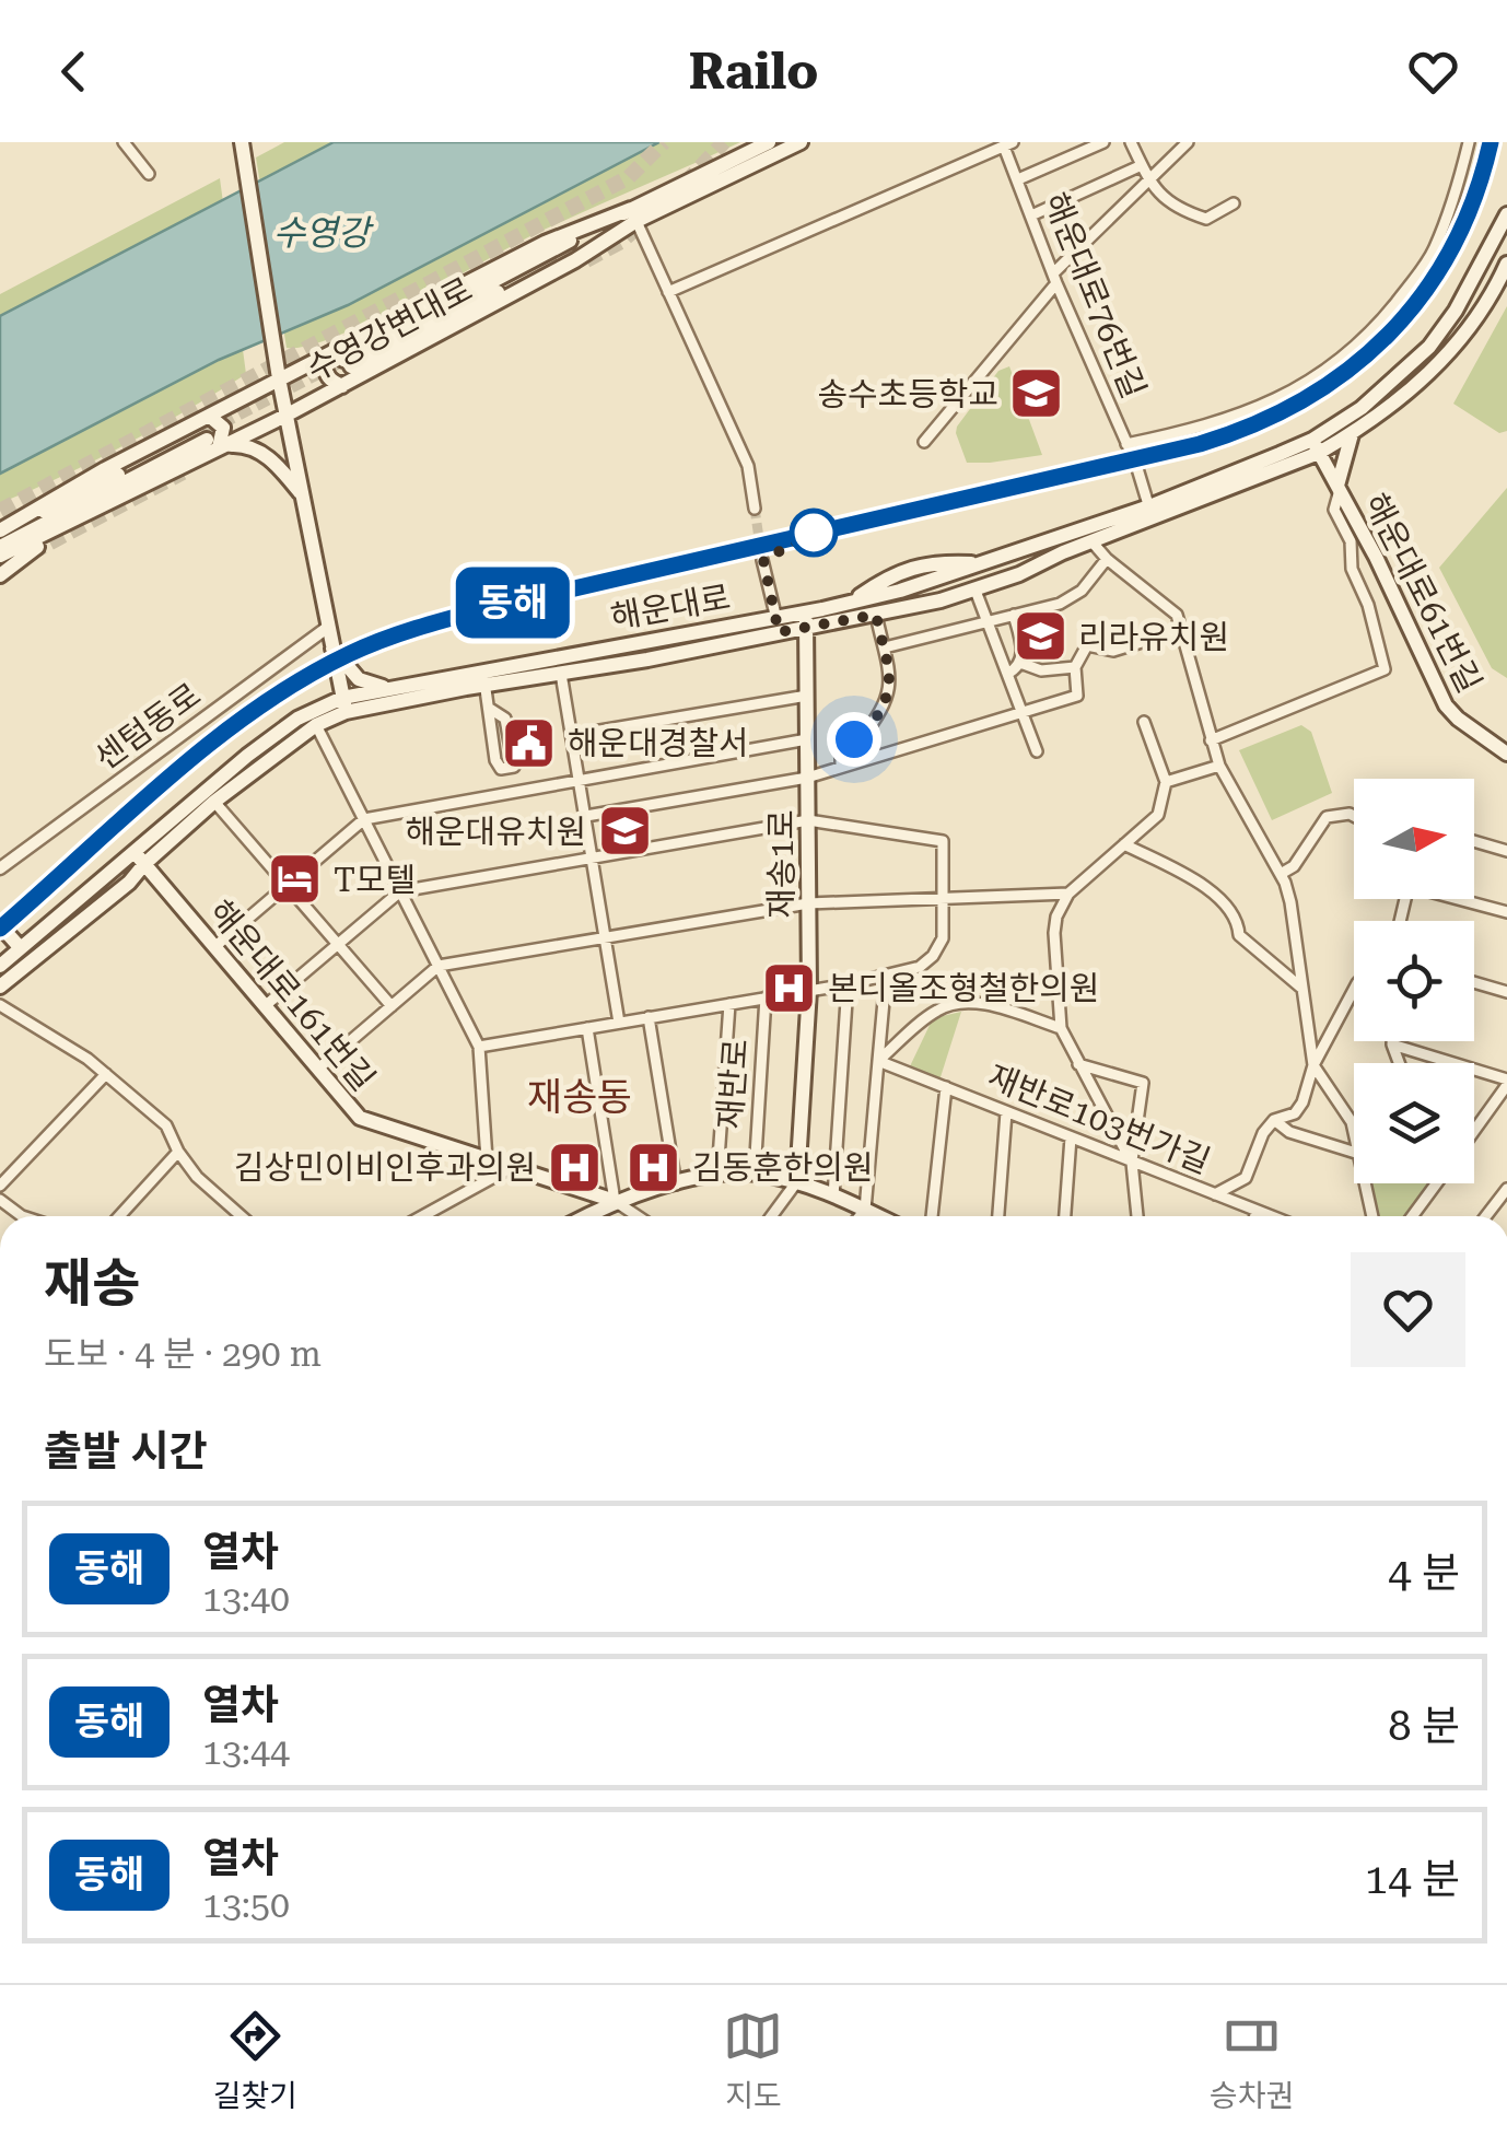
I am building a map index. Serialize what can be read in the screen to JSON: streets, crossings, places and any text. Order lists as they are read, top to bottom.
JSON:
{
  "streets": {
    "main road": [
      "수영강변대로",
      "해운대로61번길",
      "해운대로",
      "재송1로",
      "해운대로161번길",
      "재반로"
    ],
    "street": ["해운대로76번길", "센텀동로", "재반로103번가길"]
  },
  "crossings": [
    ["해운대로76번길", "해운대로"],
    ["해운대로61번길", "해운대로"],
    ["해운대로", "재송1로"],
    ["해운대로", "해운대로161번길"],
    ["재송1로", "재반로"],
    ["해운대로161번길", "재반로"]
  ],
  "districts": ["재송동"],
  "water": ["수영강"],
  "places": {
    "school or university": ["송수초등학교", "리라유치원", "해운대유치원"],
    "public building": ["해운대경찰서"],
    "hotel": ["T모텔"],
    "hospital": ["본디올조형철한의원", "김상민이비인후과의원", "김동훈한의원"]
  },
  "north": "right",
  "page": {
    "header": "Railo",
    "on_map": "동해",
    "heading": [
      ["재송", "도보 · 4 분 · 290 m"],
      "출발 시간"
    ],
    "list": [
      {
        "mark": "동해",
        "name": "열차",
        "note": "13:40",
        "value": "4 분"
      },
      {
        "mark": "동해",
        "name": "열차",
        "note": "13:44",
        "value": "8 분"
      },
      {
        "mark": "동해",
        "name": "열차",
        "note": "13:50",
        "value": "14 분"
      }
    ],
    "tabs": ["길찾기", "지도", "승차권"]
  }
}
